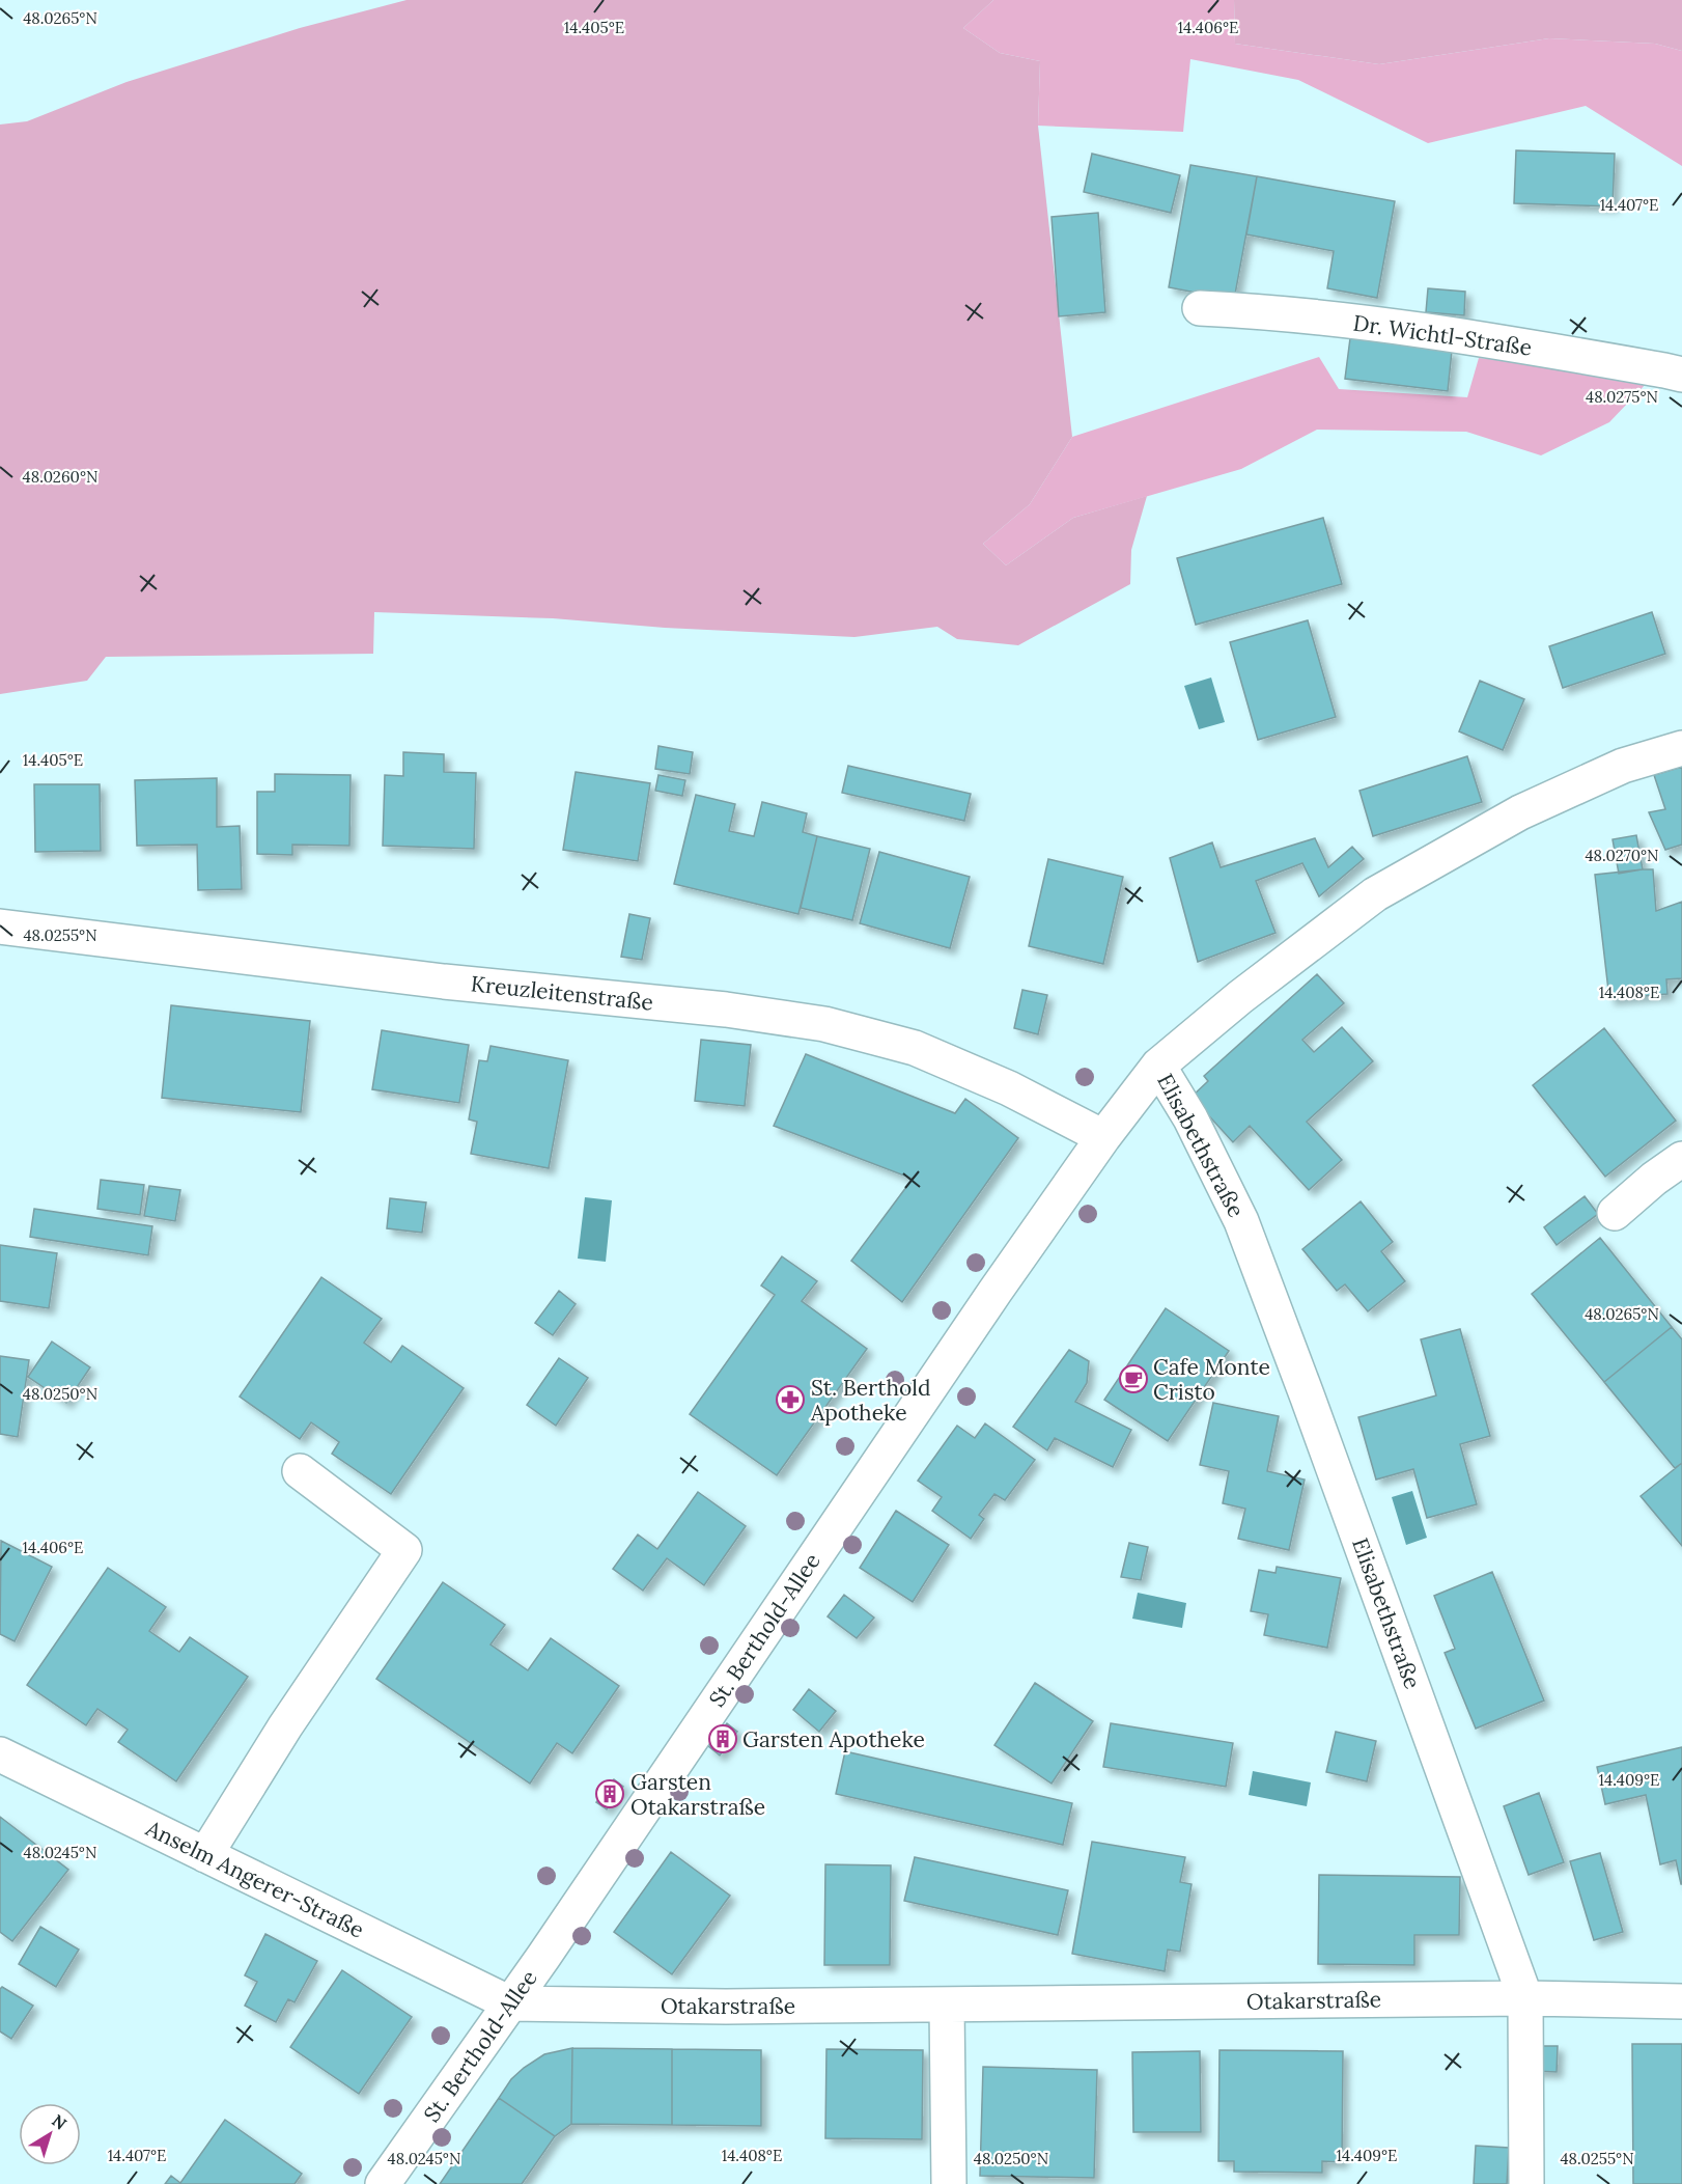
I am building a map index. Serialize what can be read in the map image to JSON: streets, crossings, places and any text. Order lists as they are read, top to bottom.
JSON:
{
  "streets": {
    "street": [
      "Dr. Wichtl-Straße",
      "Kreuzleitenstraße",
      "Elisabethstraße",
      "St. Berthold-Allee",
      "Anselm Angerer-Straße",
      "Otakarstraße"
    ]
  },
  "crossings": [
    ["Kreuzleitenstraße", "St. Berthold-Allee"],
    ["Elisabethstraße", "St. Berthold-Allee"],
    ["Elisabethstraße", "Otakarstraße"],
    ["St. Berthold-Allee", "Anselm Angerer-Straße"],
    ["St. Berthold-Allee", "Otakarstraße"],
    ["Anselm Angerer-Straße", "Otakarstraße"]
  ],
  "places": {
    "cafe": ["Cafe Monte Cristo"],
    "pharmacy": ["St. Berthold Apotheke"],
    "building": ["Garsten Apotheke", "Garsten Otakarstraße"]
  },
  "north": "top right",
  "coordinates": [
    "48.0265°N",
    "14.406°E",
    "14.405°E",
    "14.407°E",
    "48.0275°N",
    "48.0260°N",
    "48.0270°N",
    "48.0255°N",
    "14.408°E",
    "48.0250°N",
    "14.409°E",
    "48.0245°N"
  ]
}
